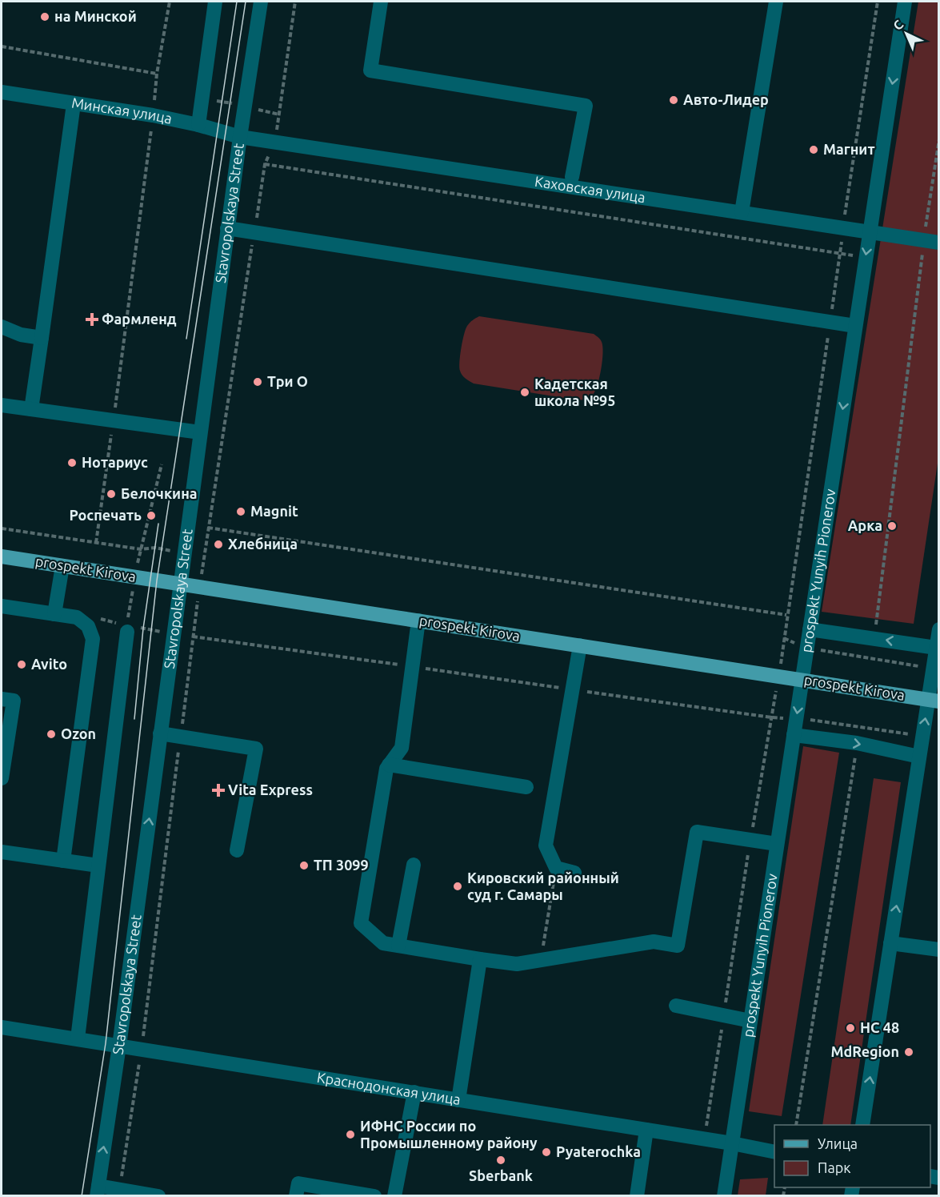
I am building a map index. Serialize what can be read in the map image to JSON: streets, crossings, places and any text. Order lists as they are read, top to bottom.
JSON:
{
  "streets": {
    "main road": ["prospekt Kirova"],
    "street": [
      "Минская улица",
      "Каховская улица",
      "Stavropolskaya Street",
      "prospekt Yunyih Pionerov",
      "Краснодонская улица"
    ]
  },
  "crossings": [
    ["Минская улица", "Каховская улица"],
    ["Минская улица", "Stavropolskaya Street"],
    ["Каховская улица", "Stavropolskaya Street"],
    ["Каховская улица", "prospekt Yunyih Pionerov"],
    ["Stavropolskaya Street", "prospekt Kirova"],
    ["Stavropolskaya Street", "Краснодонская улица"],
    ["prospekt Kirova", "prospekt Yunyih Pionerov"],
    ["prospekt Yunyih Pionerov", "Краснодонская улица"]
  ],
  "places": {
    "other": [
      "на Минской",
      "Авто-Лидер",
      "Магнит",
      "Три О",
      "Кадетская школа №95",
      "Нотариус",
      "Белочкина",
      "Magnit",
      "Роспечать",
      "Арка",
      "Хлебница",
      "Avito",
      "Ozon",
      "ТП 3099",
      "Кировский районный суд г. Самары",
      "НС 48",
      "MdRegion",
      "ИФНС России по Промышленному району",
      "Pyaterochka",
      "Sberbank"
    ],
    "health": ["Фармленд", "Vita Express"]
  },
  "legend": ["Улица", "Парк"],
  "north": "top left"
}
